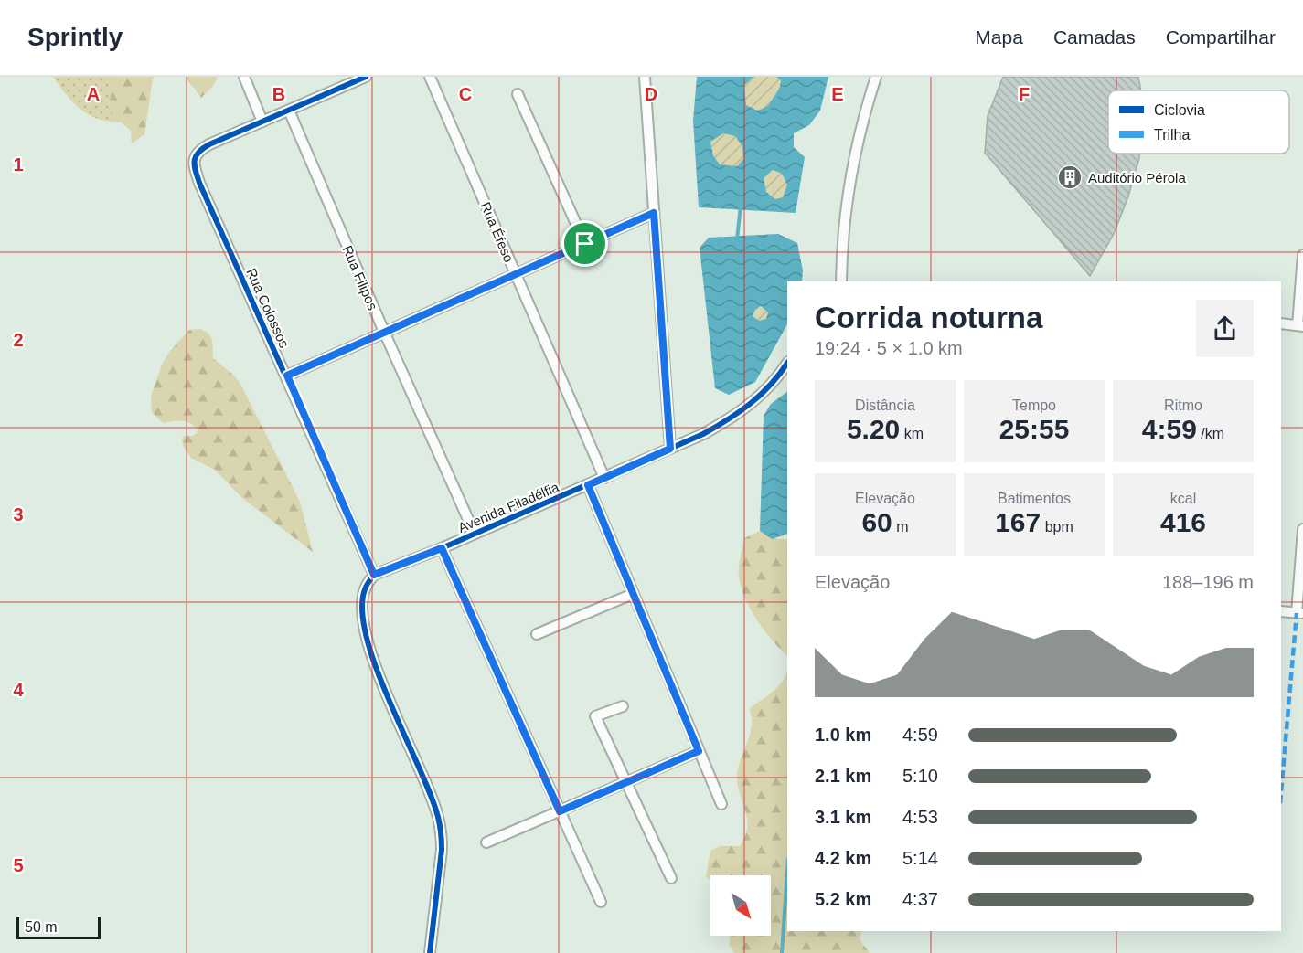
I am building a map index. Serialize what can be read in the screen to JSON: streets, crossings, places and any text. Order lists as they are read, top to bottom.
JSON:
{
  "streets": {
    "street": [
      "Rua Éfeso",
      "Rua Filipos",
      "Rua Colossos",
      "Avenida Filadélfia"
    ]
  },
  "crossings": [
    ["Rua Éfeso", "Avenida Filadélfia"],
    ["Rua Filipos", "Avenida Filadélfia"],
    ["Rua Colossos", "Avenida Filadélfia"]
  ],
  "places": {
    "building": ["Auditório Pérola"]
  },
  "legend": ["Ciclovia", "Trilha"],
  "scale_bar": "50 m",
  "north": "bottom right",
  "page": {
    "header": "Sprintly",
    "nav": ["Mapa", "Camadas", "Compartilhar"],
    "heading": ["Corrida noturna", "19:24 · 5 × 1.0 km"],
    "stats": [
      ["Distância", "5.20 km"],
      ["Tempo", "25:55"],
      ["Ritmo", "4:59 /km"],
      ["Elevação", "60 m"],
      ["Batimentos", "167 bpm"],
      ["kcal", "416"]
    ],
    "chart": ["Elevação", "188–196 m"],
    "list": [
      {
        "name": "1.0 km",
        "note": "4:59"
      },
      {
        "name": "2.1 km",
        "note": "5:10"
      },
      {
        "name": "3.1 km",
        "note": "4:53"
      },
      {
        "name": "4.2 km",
        "note": "5:14"
      },
      {
        "name": "5.2 km",
        "note": "4:37"
      }
    ],
    "scale": "50 m"
  },
  "grid": {
    "columns": [
      "A",
      "B",
      "C",
      "D",
      "E",
      "F"
    ],
    "rows": [
      "1",
      "2",
      "3",
      "4",
      "5"
    ]
  }
}
